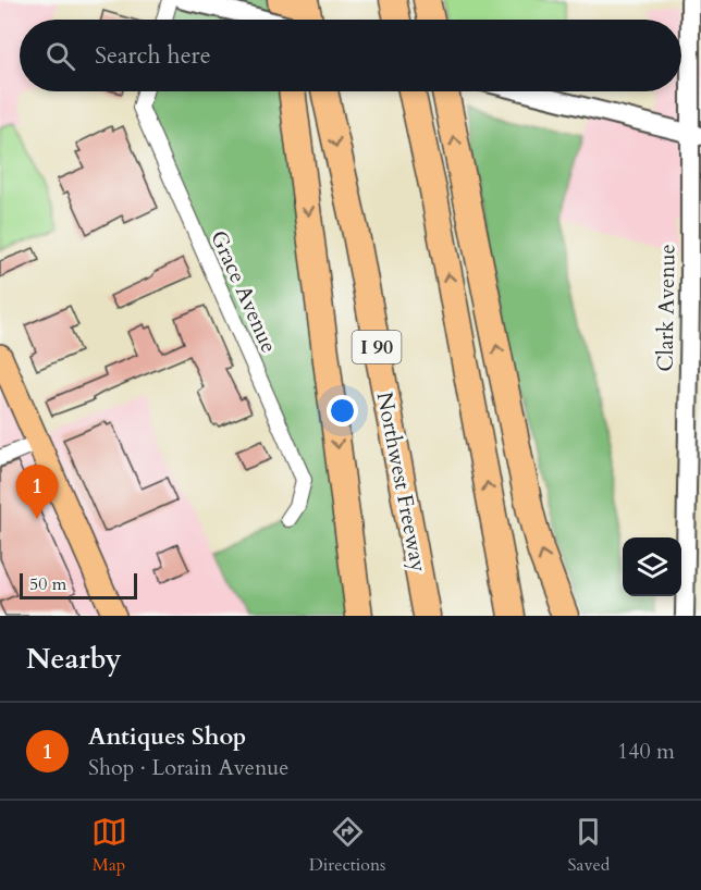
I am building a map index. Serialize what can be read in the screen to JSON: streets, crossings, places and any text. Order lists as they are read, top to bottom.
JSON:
{
  "streets": {
    "highway": ["I 90", "Northwest Freeway"],
    "street": ["Grace Avenue", "Clark Avenue"]
  },
  "scale_bar": "50 m",
  "page": {
    "search": "Search here",
    "pins": "1",
    "scale": "50 m",
    "heading": "Nearby",
    "list": [
      {
        "mark": "1",
        "name": "Antiques Shop",
        "note": "Shop · Lorain Avenue",
        "value": "140 m"
      }
    ],
    "nav": ["Map", "Directions", "Saved"]
  }
}
